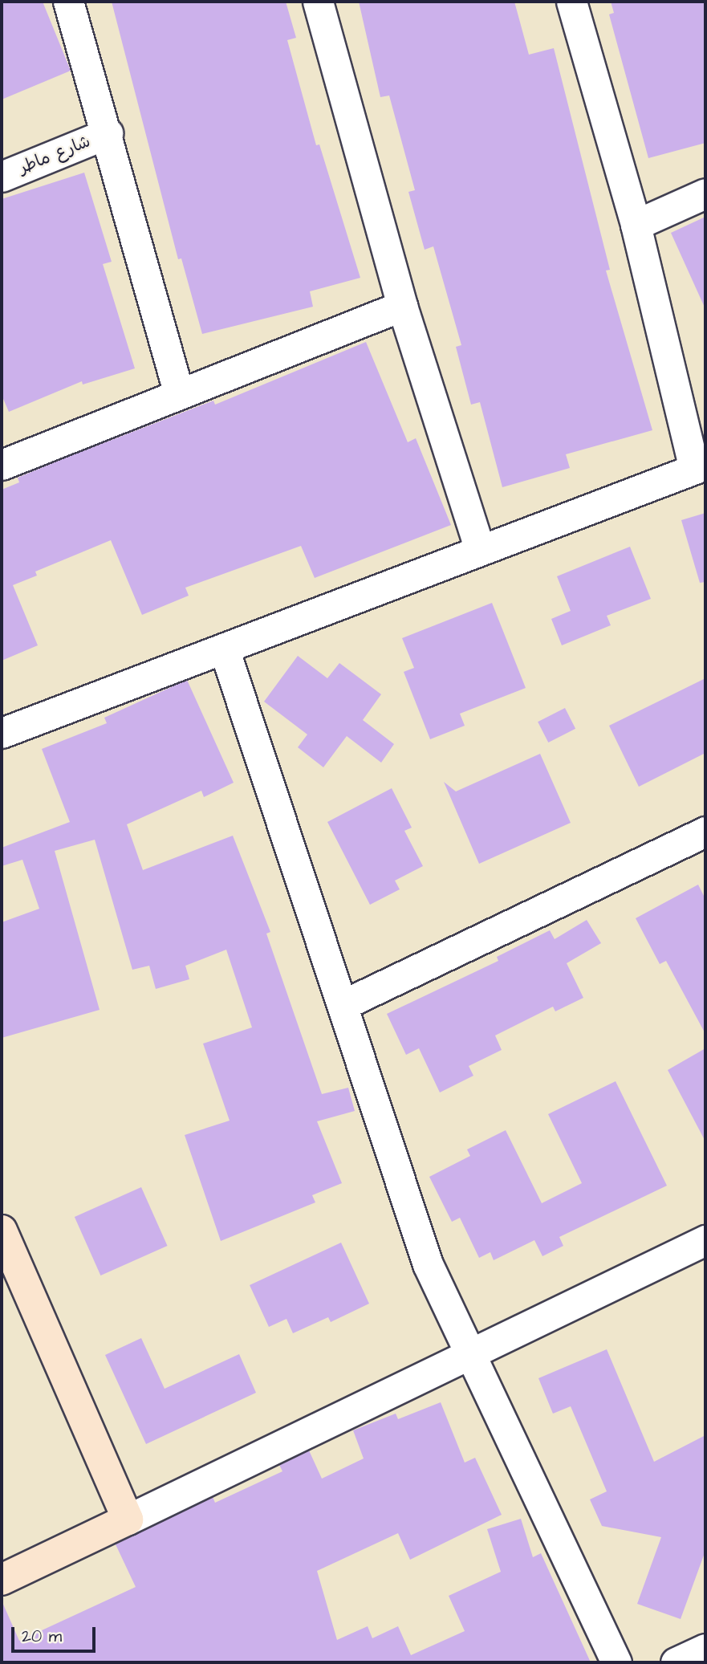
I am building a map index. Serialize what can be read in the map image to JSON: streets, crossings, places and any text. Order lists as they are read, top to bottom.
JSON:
{
  "streets": {
    "street": ["شارع ماطر"]
  },
  "scale_bar": "20 m"
}
